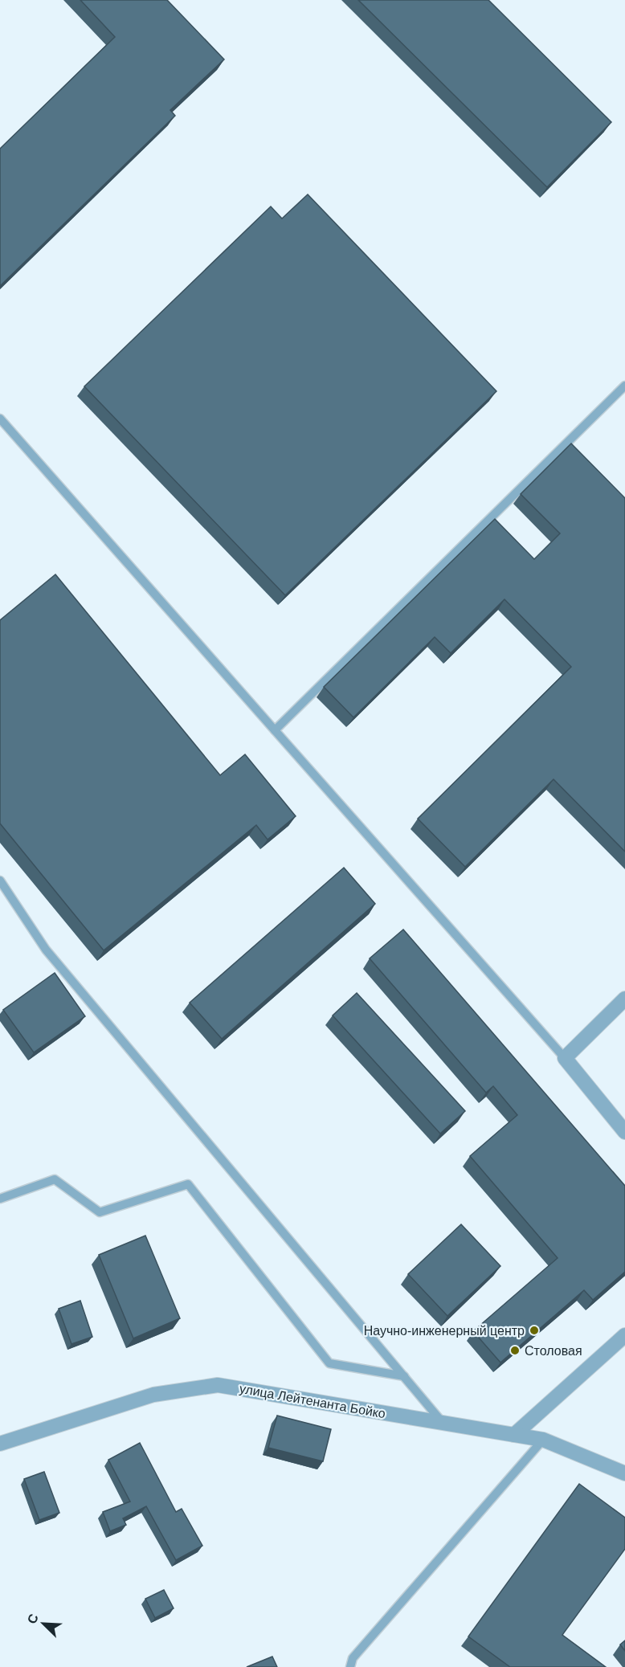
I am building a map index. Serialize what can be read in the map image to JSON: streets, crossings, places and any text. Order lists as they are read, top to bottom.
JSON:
{
  "streets": {
    "street": ["улица Лейтенанта Бойко"]
  },
  "places": ["Научно-инженерный центр", "Столовая"],
  "north": "top left"
}
